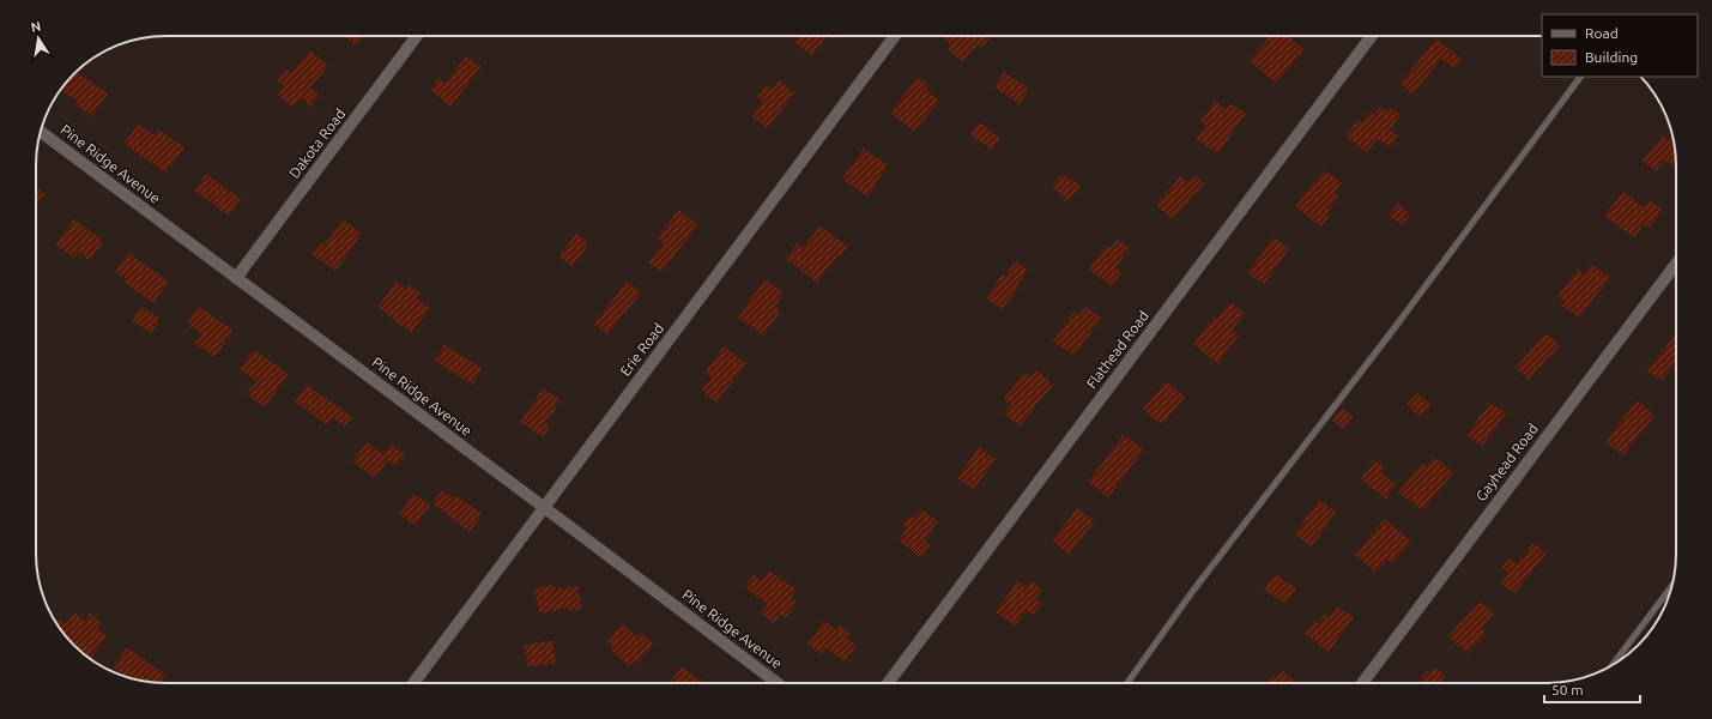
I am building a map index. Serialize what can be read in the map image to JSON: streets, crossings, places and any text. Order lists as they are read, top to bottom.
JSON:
{
  "streets": {
    "street": [
      "Dakota Road",
      "Pine Ridge Avenue",
      "Erie Road",
      "Flathead Road",
      "Gayhead Road"
    ]
  },
  "crossings": [
    ["Dakota Road", "Pine Ridge Avenue"],
    ["Pine Ridge Avenue", "Erie Road"]
  ],
  "legend": ["Road", "Building"],
  "scale_bar": "50 m",
  "north": "top"
}
